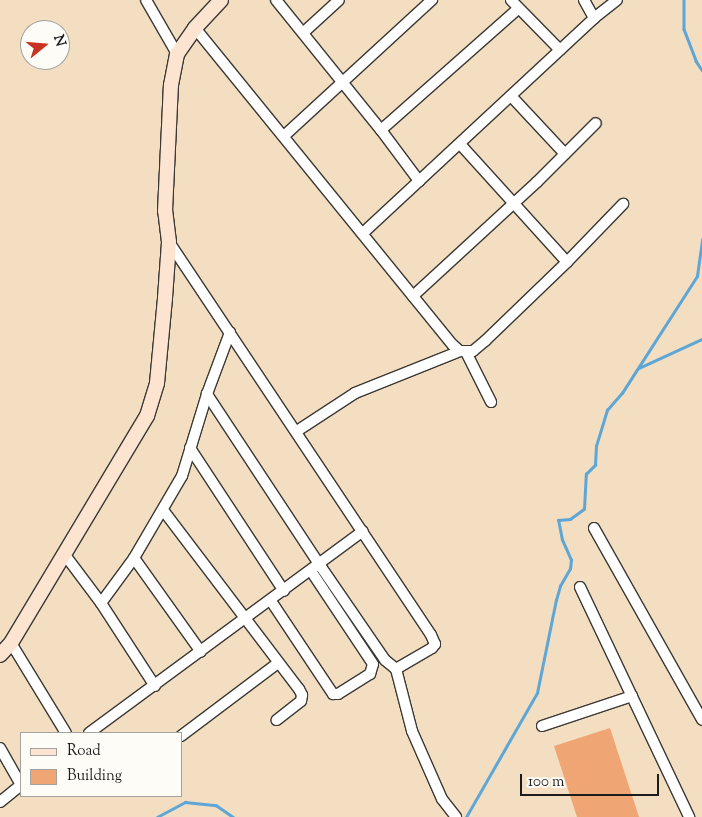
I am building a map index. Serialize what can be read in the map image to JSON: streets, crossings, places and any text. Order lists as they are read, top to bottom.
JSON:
{
  "legend": ["Road", "Building"],
  "scale_bar": "100 m",
  "north": "right"
}
